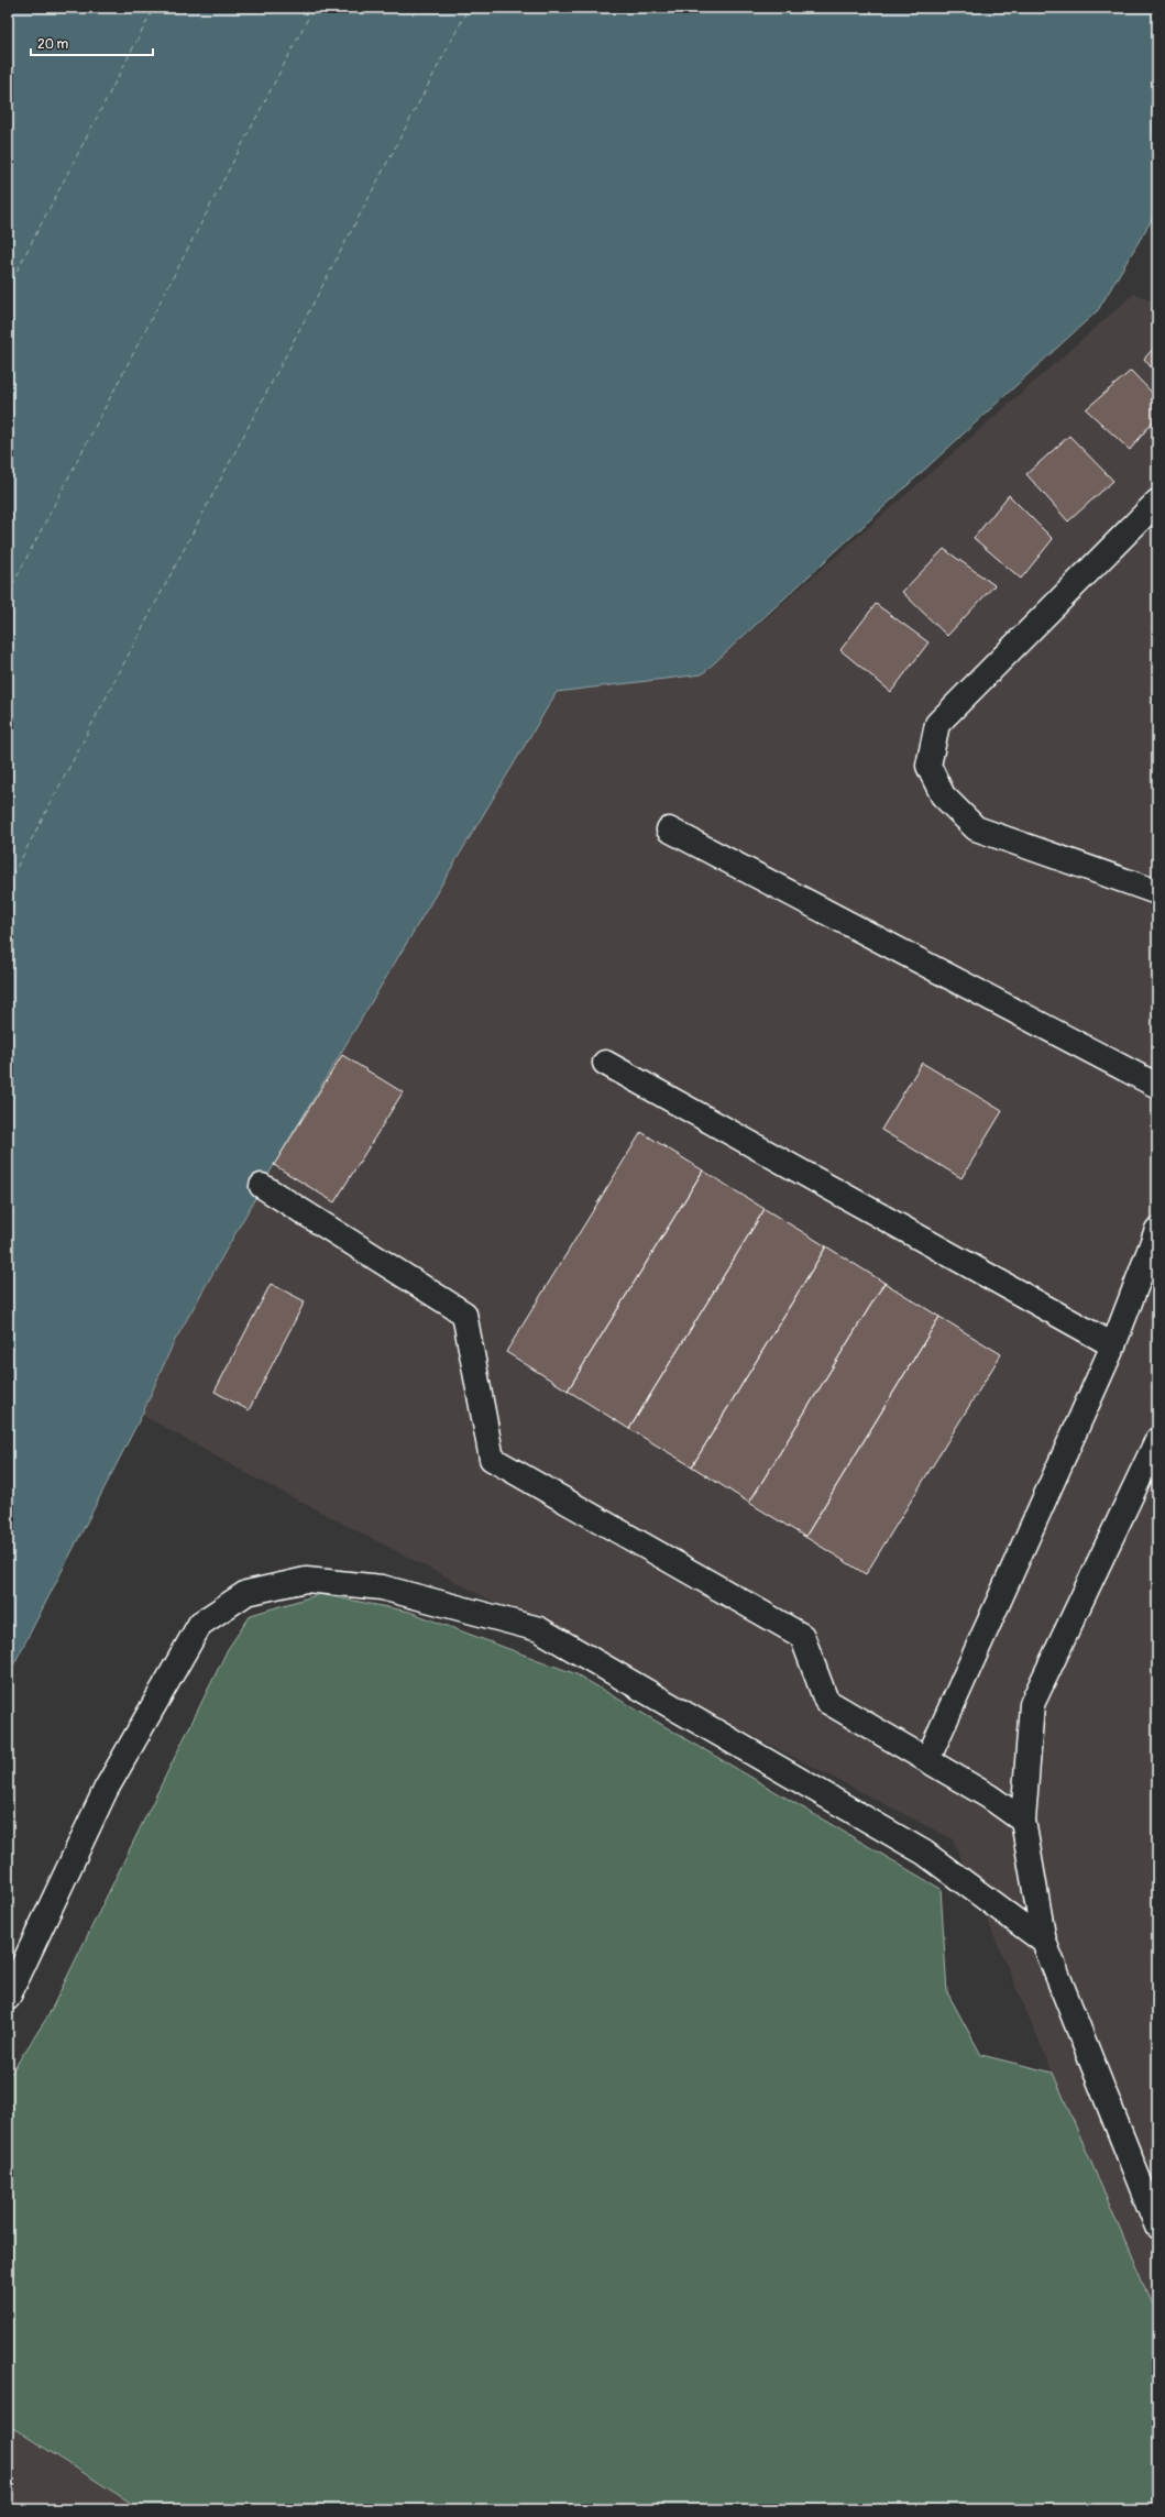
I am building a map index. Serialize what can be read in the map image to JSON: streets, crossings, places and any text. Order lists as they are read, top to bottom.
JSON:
{
  "scale_bar": "20 m"
}
